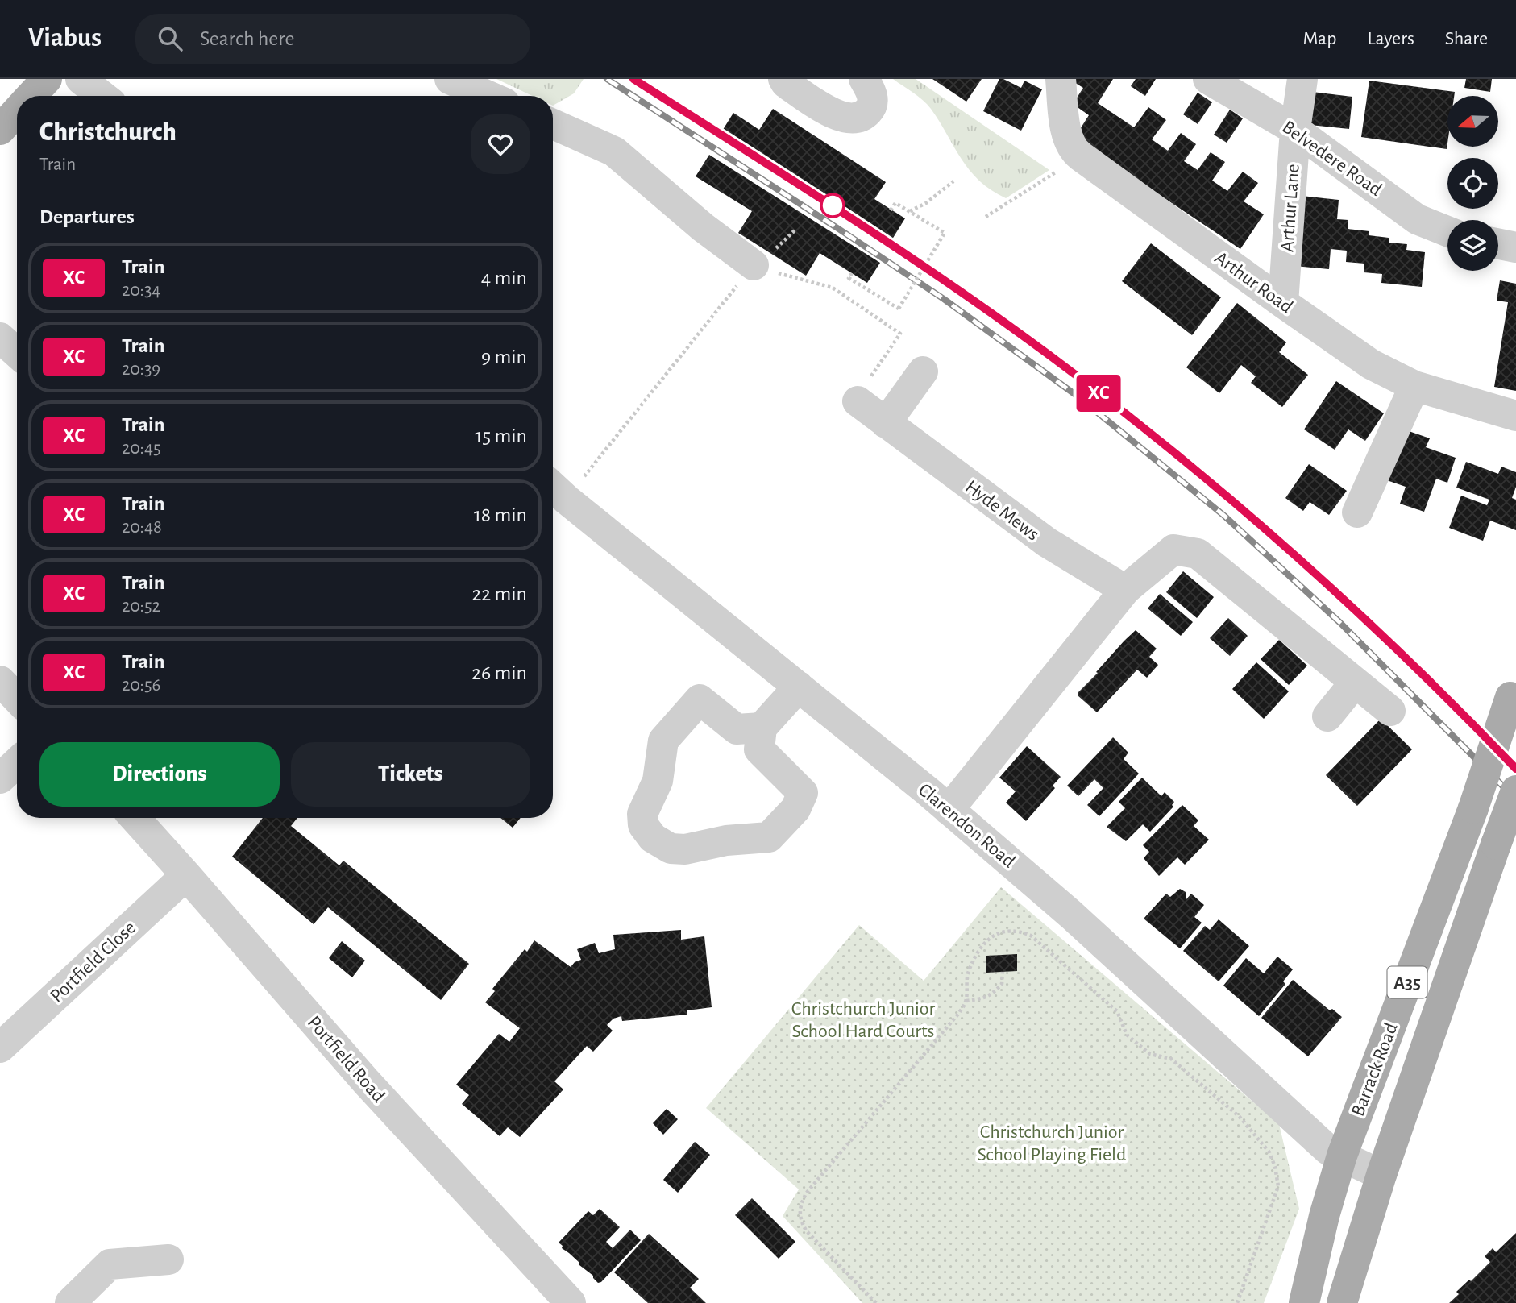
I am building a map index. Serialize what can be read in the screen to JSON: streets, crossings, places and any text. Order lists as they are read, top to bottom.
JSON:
{
  "streets": {
    "main road": ["A35", "Barrack Road"],
    "street": [
      "Belvedere Road",
      "Arthur Lane",
      "Arthur Road",
      "Hyde Mews",
      "Clarendon Road",
      "Portfield Close",
      "Portfield Road"
    ]
  },
  "crossings": [
    ["Belvedere Road", "Arthur Lane"],
    ["Arthur Lane", "Arthur Road"],
    ["Clarendon Road", "Barrack Road"],
    ["Portfield Close", "Portfield Road"]
  ],
  "parks": ["Christchurch Junior School Hard Courts", "Christchurch Junior School Playing Field"],
  "north": "left",
  "page": {
    "header": "Viabus",
    "search": "Search here",
    "nav": ["Map", "Layers", "Share"],
    "on_map": "XC",
    "heading": [
      ["Christchurch", "Train"],
      "Departures"
    ],
    "list": [
      {
        "mark": "XC",
        "name": "Train",
        "note": "20:34",
        "value": "4 min"
      },
      {
        "mark": "XC",
        "name": "Train",
        "note": "20:39",
        "value": "9 min"
      },
      {
        "mark": "XC",
        "name": "Train",
        "note": "20:45",
        "value": "15 min"
      },
      {
        "mark": "XC",
        "name": "Train",
        "note": "20:48",
        "value": "18 min"
      },
      {
        "mark": "XC",
        "name": "Train",
        "note": "20:52",
        "value": "22 min"
      },
      {
        "mark": "XC",
        "name": "Train",
        "note": "20:56",
        "value": "26 min"
      }
    ],
    "buttons": ["Directions", "Tickets"]
  }
}
